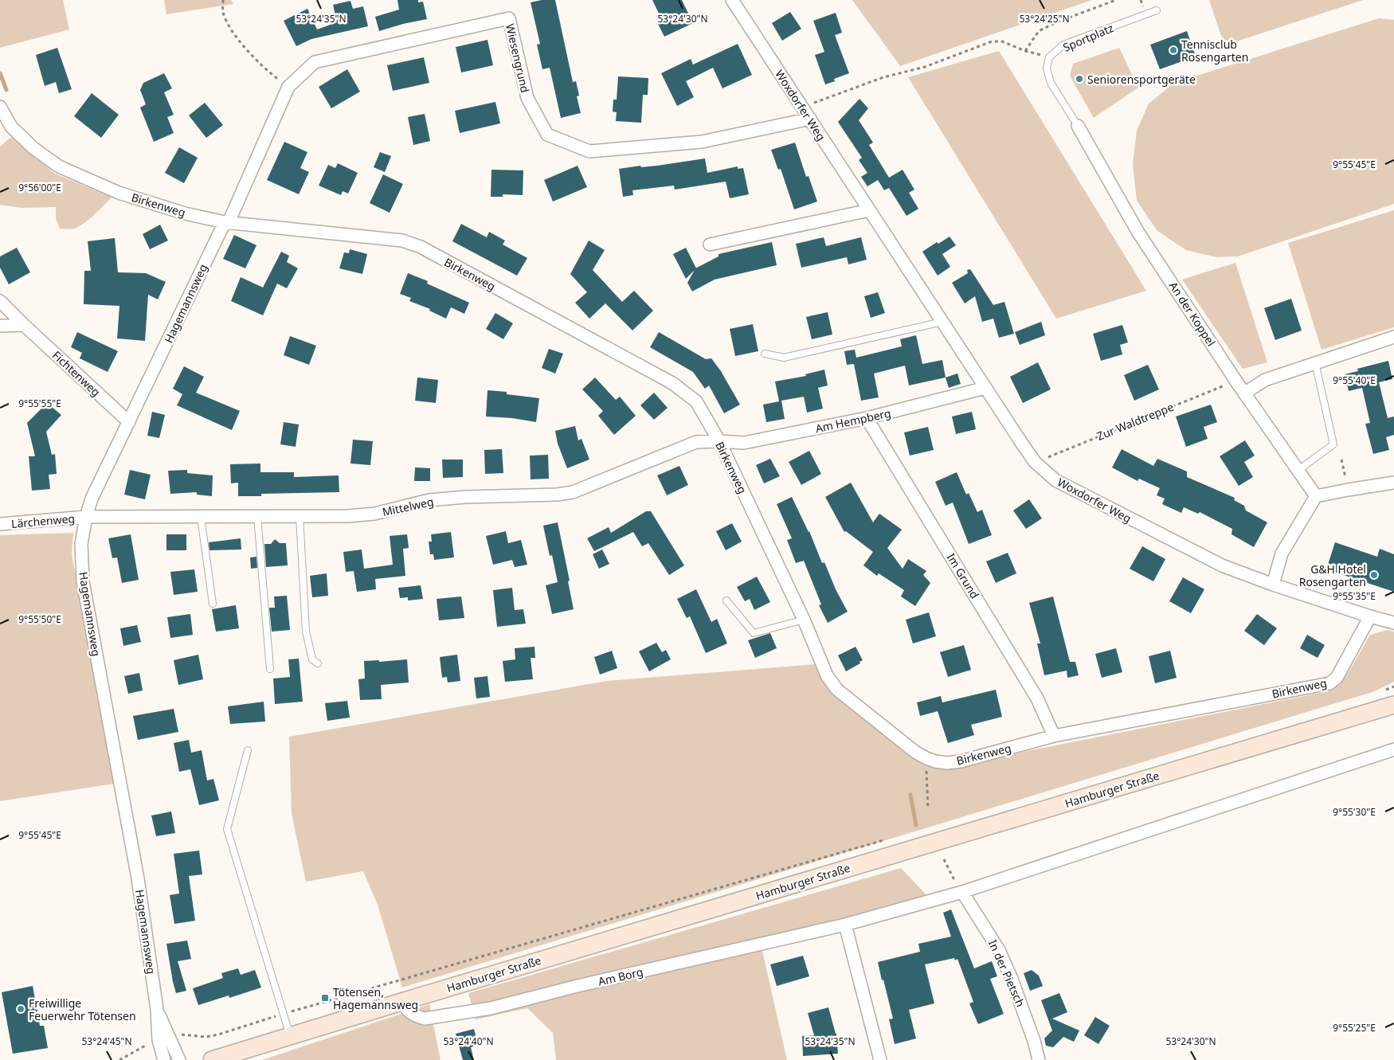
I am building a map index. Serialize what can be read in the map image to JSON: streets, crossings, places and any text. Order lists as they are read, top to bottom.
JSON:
{
  "streets": {
    "main road": ["Hamburger Straße"],
    "street": [
      "Wiesengrund",
      "Woxdorfer Weg",
      "Birkenweg",
      "Hagemannsweg",
      "An der Koppel",
      "Fichtenweg",
      "Am Hempberg",
      "Mittelweg",
      "Lärchenweg",
      "Im Grund",
      "In der Pietsch",
      "Am Borg"
    ],
    "lane": ["Sportplatz"],
    "path": ["Zur Waldtreppe"]
  },
  "crossings": [
    ["Wiesengrund", "Woxdorfer Weg"],
    ["Wiesengrund", "Birkenweg"],
    ["Wiesengrund", "Hagemannsweg"],
    ["Woxdorfer Weg", "Birkenweg"],
    ["Woxdorfer Weg", "Am Hempberg"],
    ["Woxdorfer Weg", "Zur Waldtreppe"],
    ["Birkenweg", "Hagemannsweg"],
    ["Birkenweg", "Am Hempberg"],
    ["Birkenweg", "Mittelweg"],
    ["Birkenweg", "Im Grund"],
    ["Hagemannsweg", "Fichtenweg"],
    ["Hagemannsweg", "Mittelweg"],
    ["Hagemannsweg", "Lärchenweg"],
    ["An der Koppel", "Zur Waldtreppe"],
    ["Am Hempberg", "Mittelweg"],
    ["Am Hempberg", "Im Grund"],
    ["Mittelweg", "Lärchenweg"],
    ["Hamburger Straße", "Am Borg"],
    ["In der Pietsch", "Am Borg"]
  ],
  "places": {
    "other": [
      "Tennisclub Rosengarten",
      "Seniorensportgeräte",
      "G&H Hotel Rosengarten",
      "Freiwillige Feuerwehr Tötensen"
    ],
    "transit": ["Tötensen, Hagemannsweg"]
  },
  "coordinates": [
    "53°24'30\"N",
    "53°24'25\"N",
    "53°24'35\"N",
    "9°55'45\"E",
    "9°56'00\"E",
    "9°55'40\"E",
    "9°55'55\"E",
    "9°55'35\"E",
    "9°55'50\"E",
    "9°55'30\"E",
    "9°55'25\"E",
    "53°24'45\"N",
    "53°24'40\"N"
  ]
}
